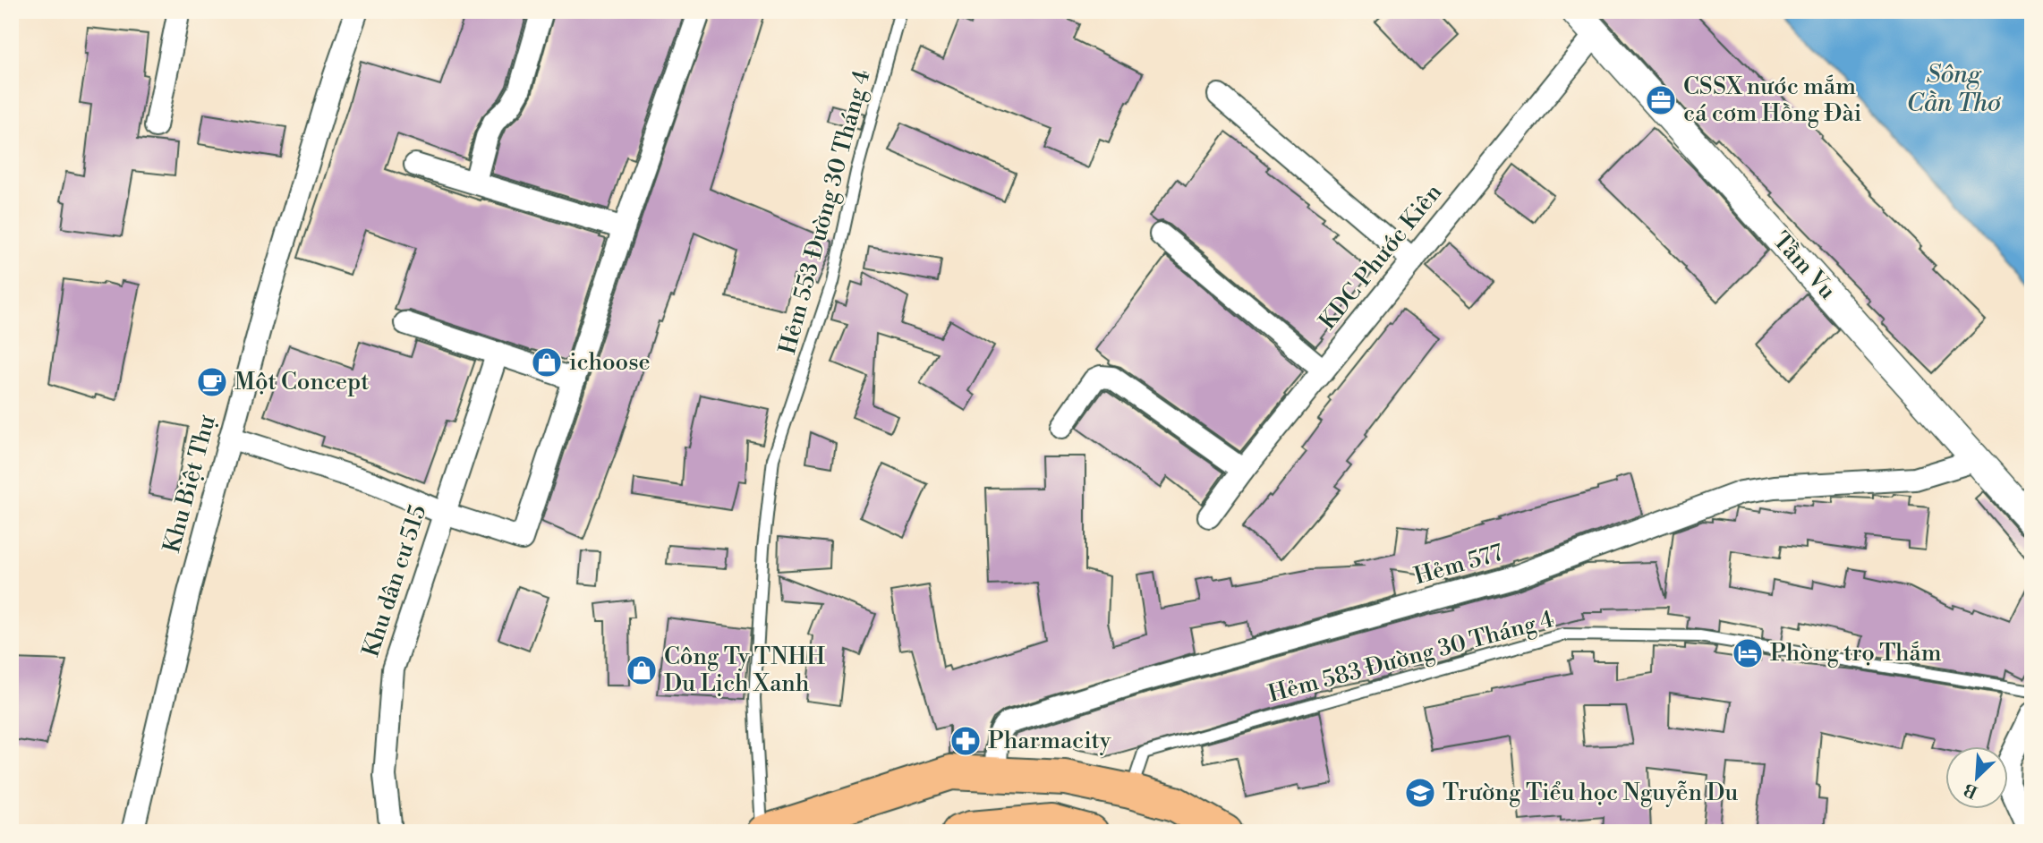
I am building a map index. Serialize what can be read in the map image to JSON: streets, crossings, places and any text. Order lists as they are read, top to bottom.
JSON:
{
  "streets": {
    "street": [
      "KDC Phước Kiên",
      "Tầm Vu",
      "Khu Biệt Thự",
      "Hẻm 577",
      "Khu dân cư 515"
    ],
    "lane": ["Hẻm 553 Đường 30 Tháng 4", "Hẻm 583 Đường 30 Tháng 4"]
  },
  "crossings": [
    ["KDC Phước Kiên", "Tầm Vu"],
    ["Tầm Vu", "Hẻm 577"]
  ],
  "water": ["Sông Cần Thơ"],
  "places": {
    "office": ["CSSX nước mắm cá cơm Hồng Đài"],
    "shop": ["ichoose", "Công Ty TNHH Du Lịch Xanh"],
    "cafe": ["Một Concept"],
    "hotel": ["Phòng trọ Thắm"],
    "pharmacy": ["Pharmacity"],
    "school or university": ["Trường Tiểu học Nguyễn Du"]
  },
  "north": "bottom left"
}
